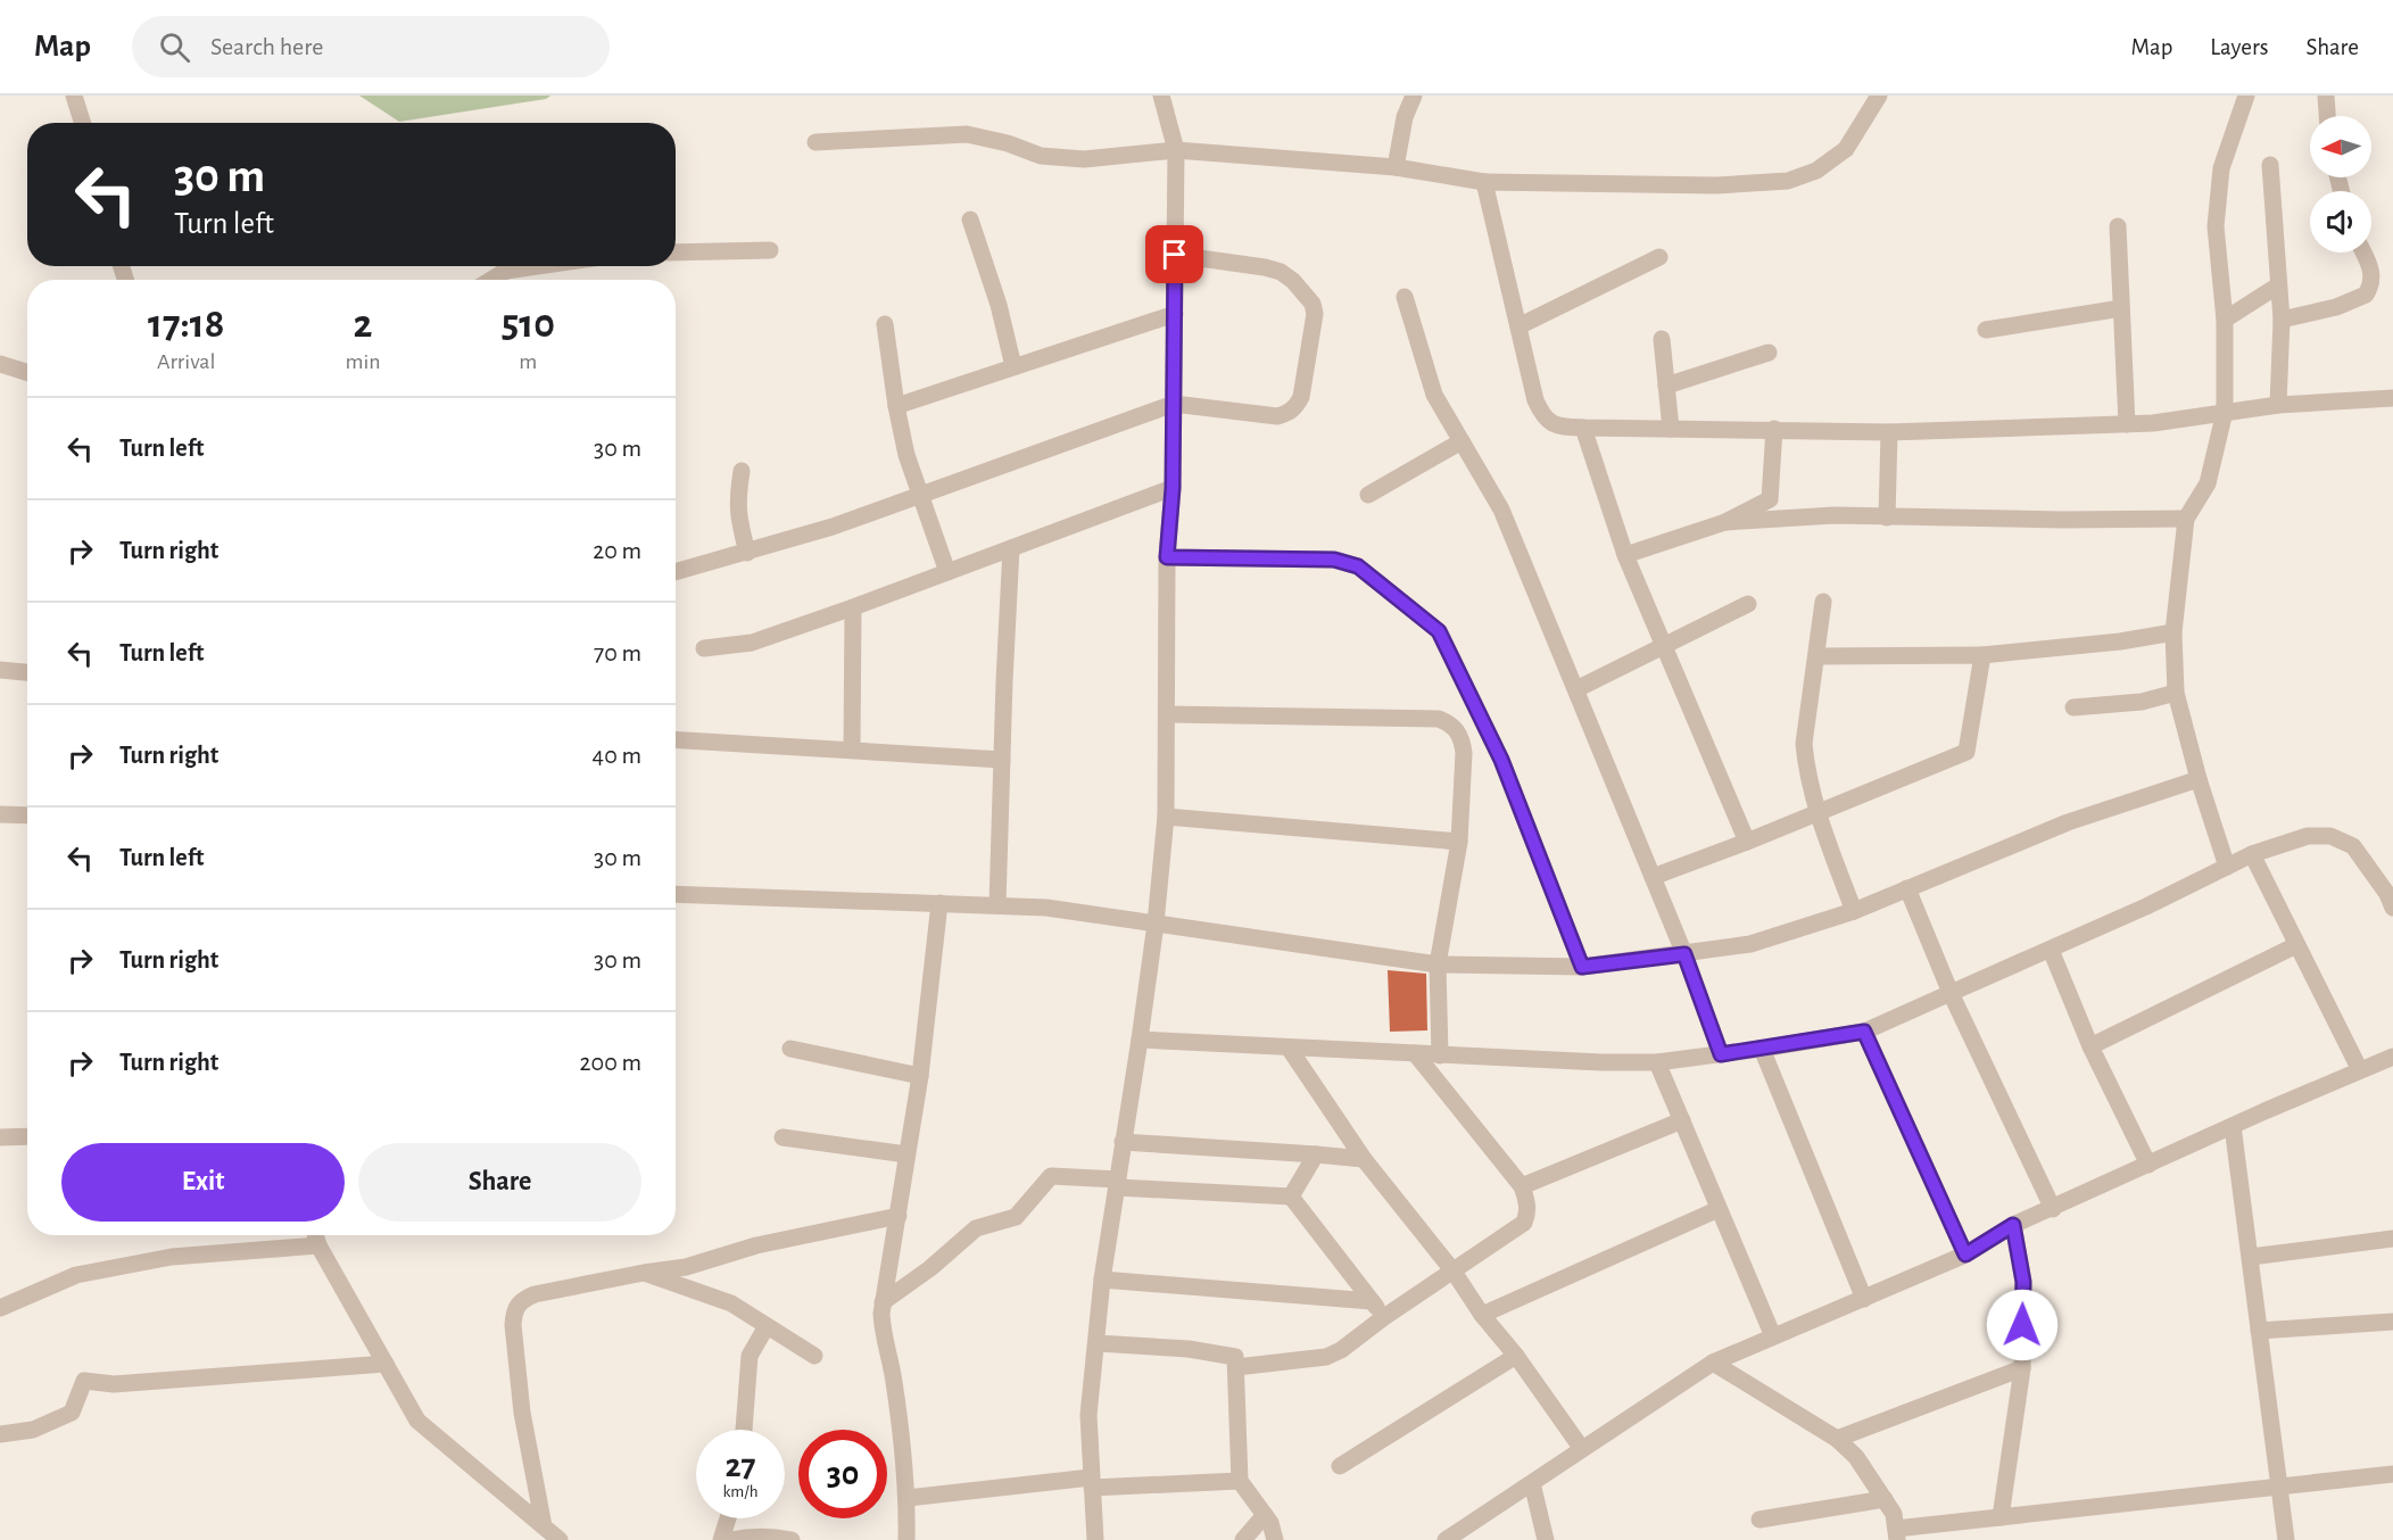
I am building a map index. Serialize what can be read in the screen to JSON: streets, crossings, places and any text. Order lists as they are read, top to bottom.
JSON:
{
  "north": "left",
  "page": {
    "header": "Map",
    "search": "Search here",
    "nav": ["Map", "Layers", "Share"],
    "turn": ["30 m", "Turn left"],
    "eta": [
      "17:18",
      "Arrival",
      "2",
      "min",
      "510",
      "m"
    ],
    "list": [
      {
        "name": "Turn left",
        "value": "30 m"
      },
      {
        "name": "Turn right",
        "value": "20 m"
      },
      {
        "name": "Turn left",
        "value": "70 m"
      },
      {
        "name": "Turn right",
        "value": "40 m"
      },
      {
        "name": "Turn left",
        "value": "30 m"
      },
      {
        "name": "Turn right",
        "value": "30 m"
      },
      {
        "name": "Turn right",
        "value": "200 m"
      }
    ],
    "buttons": ["Exit", "Share"],
    "speed": "27 km/h",
    "limit": "30"
  }
}
